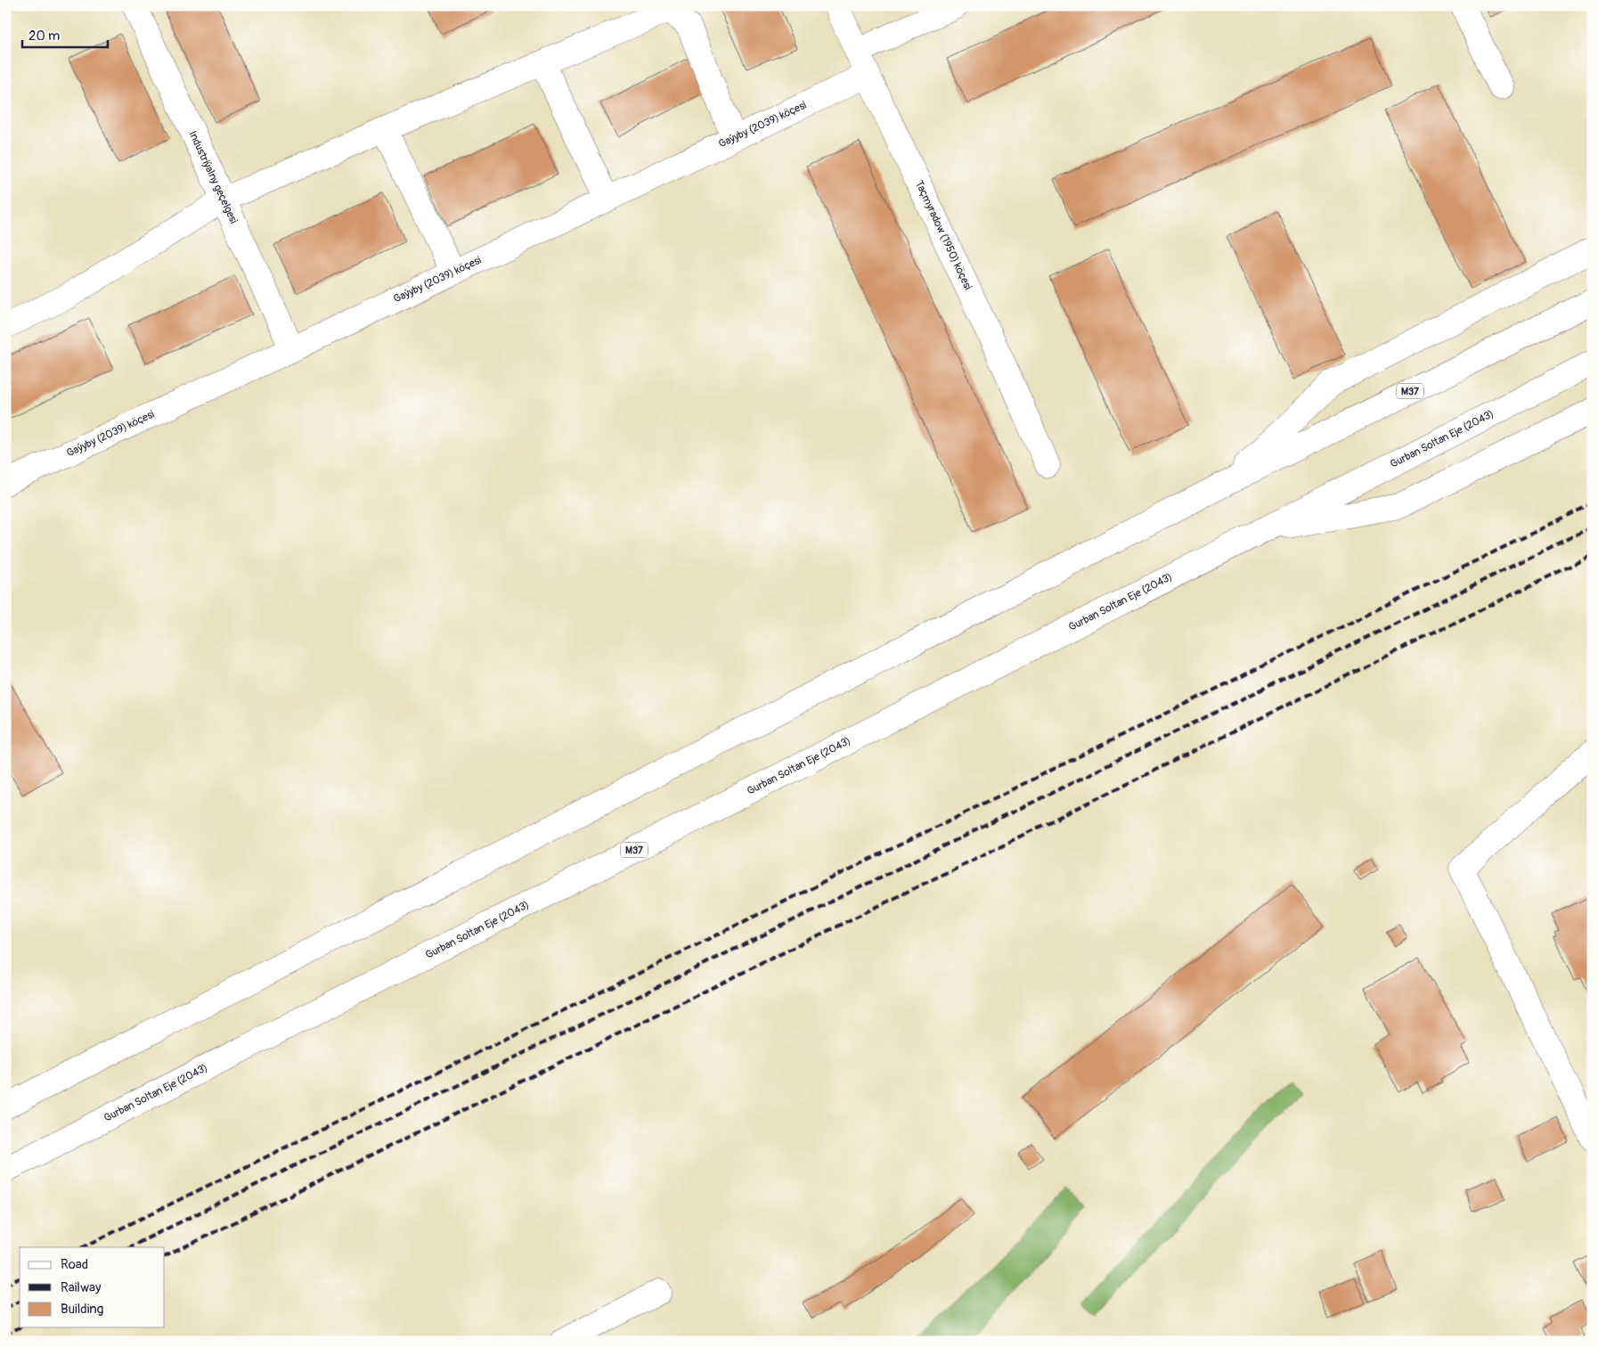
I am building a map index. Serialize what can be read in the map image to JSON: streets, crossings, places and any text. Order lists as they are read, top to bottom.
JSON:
{
  "streets": {
    "main road": [
      "Gaýyby (2039) köçesi",
      "Industriýalny geçelgesi",
      "Taçmyradow (1950) köçesi",
      "M37",
      "Gurban Soltan Eje (2043)"
    ]
  },
  "crossings": [
    ["Gaýyby (2039) köçesi", "Industriýalny geçelgesi"],
    ["Gaýyby (2039) köçesi", "Taçmyradow (1950) köçesi"]
  ],
  "legend": ["Road", "Railway", "Building"],
  "scale_bar": "20 m"
}
